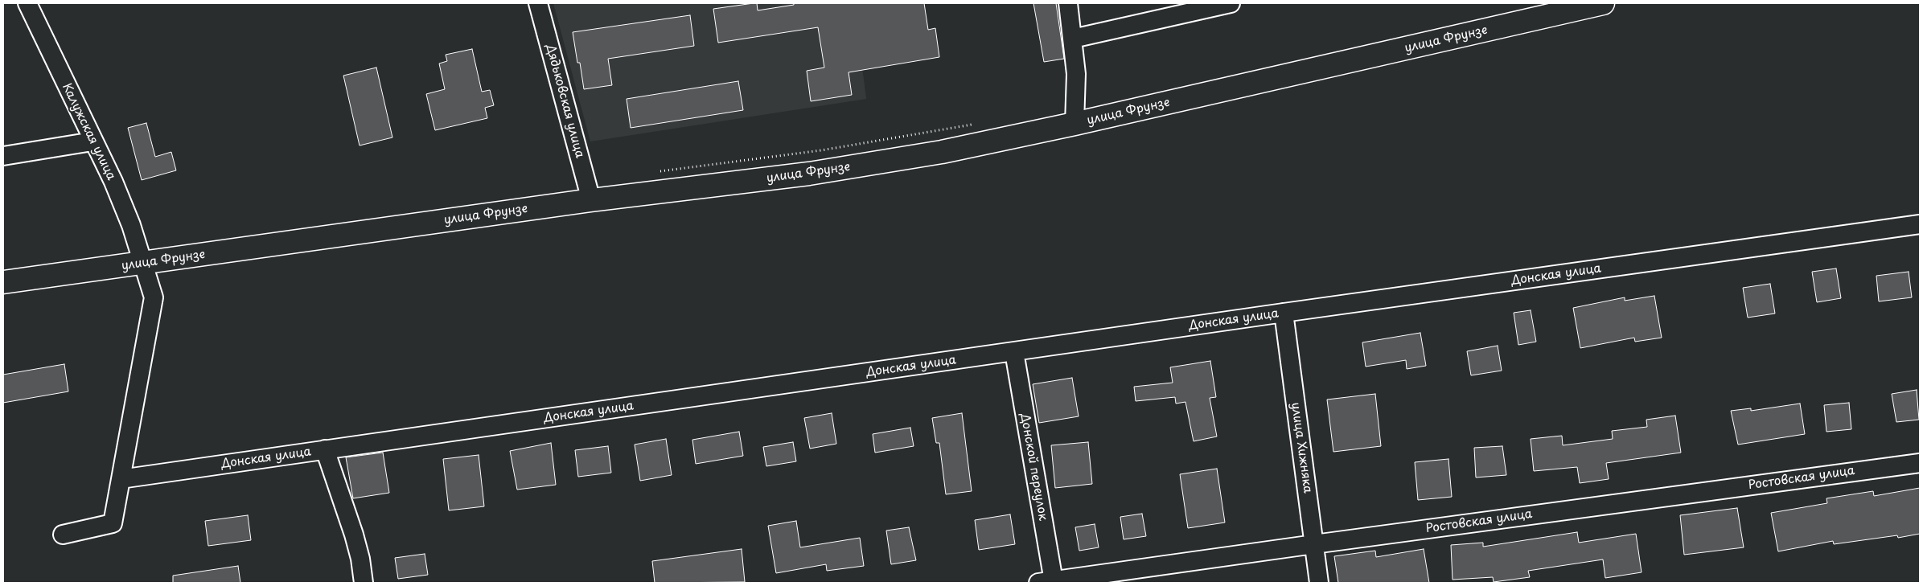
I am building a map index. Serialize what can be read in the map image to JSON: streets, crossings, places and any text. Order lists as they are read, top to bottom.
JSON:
{
  "streets": {
    "main road": ["улица Фрунзе"],
    "street": [
      "Дядьковская улица",
      "Калужская улица",
      "Донская улица",
      "улица Хижняка",
      "Донской переулок",
      "Ростовская улица"
    ]
  },
  "crossings": [
    ["улица Фрунзе", "Дядьковская улица"],
    ["улица Фрунзе", "Калужская улица"],
    ["Донская улица", "улица Хижняка"],
    ["Донская улица", "Донской переулок"],
    ["улица Хижняка", "Ростовская улица"],
    ["Донской переулок", "Ростовская улица"]
  ]
}
